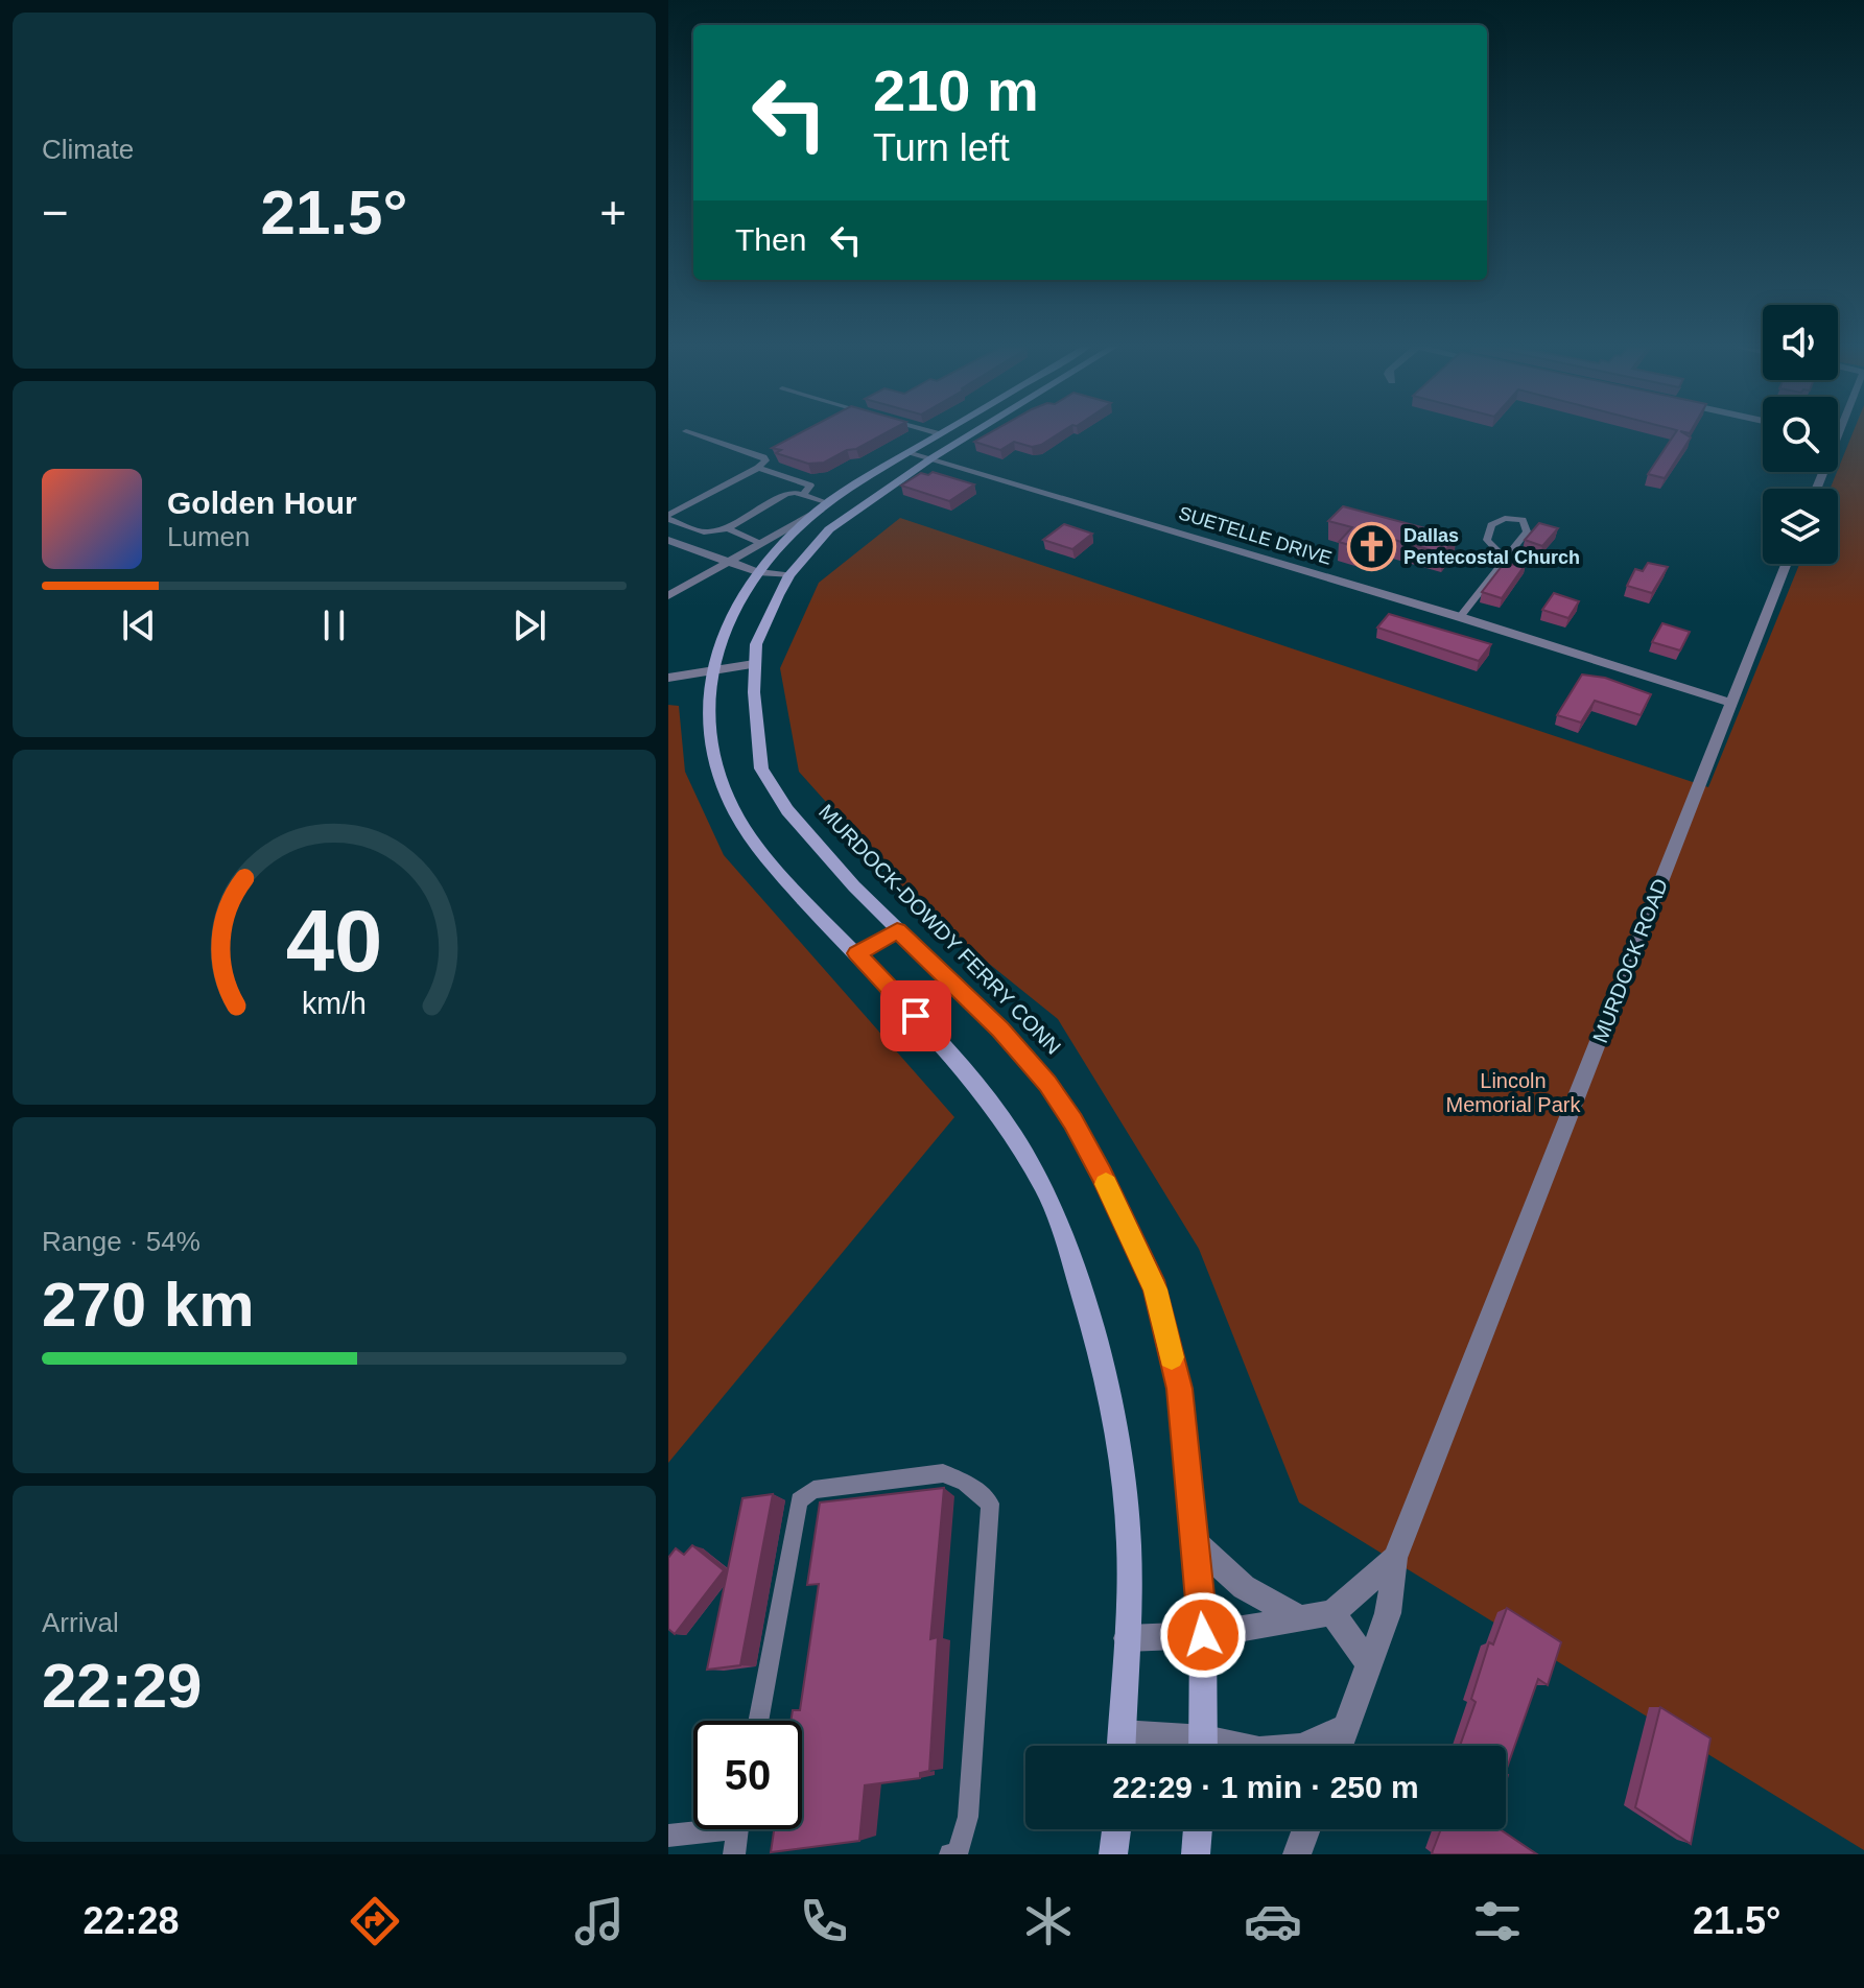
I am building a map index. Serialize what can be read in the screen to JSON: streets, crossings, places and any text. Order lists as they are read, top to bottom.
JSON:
{
  "streets": {
    "main road": ["MURDOCK-DOWDY FERRY CONN"],
    "street": ["SUETELLE DRIVE", "MURDOCK ROAD"]
  },
  "crossings": [
    ["SUETELLE DRIVE", "MURDOCK-DOWDY FERRY CONN"],
    ["SUETELLE DRIVE", "MURDOCK ROAD"]
  ],
  "parks": ["Lincoln Memorial Park"],
  "places": {
    "church": ["Dallas Pentecostal Church"]
  },
  "page": {
    "tile": [
      "Climate",
      ["Range · 54%", "270 km"],
      ["Arrival", "22:29"]
    ],
    "turn": ["210 m", "Turn left"],
    "heat": ["−", "21.5°", "+"],
    "then": "Then",
    "song": ["Golden Hour", "Lumen"],
    "limit": "50",
    "trip": "22:29 · 1 min · 250 m",
    "tabs": ["22:28", "21.5°"],
    "gauge": ["40", "km/h"]
  }
}
